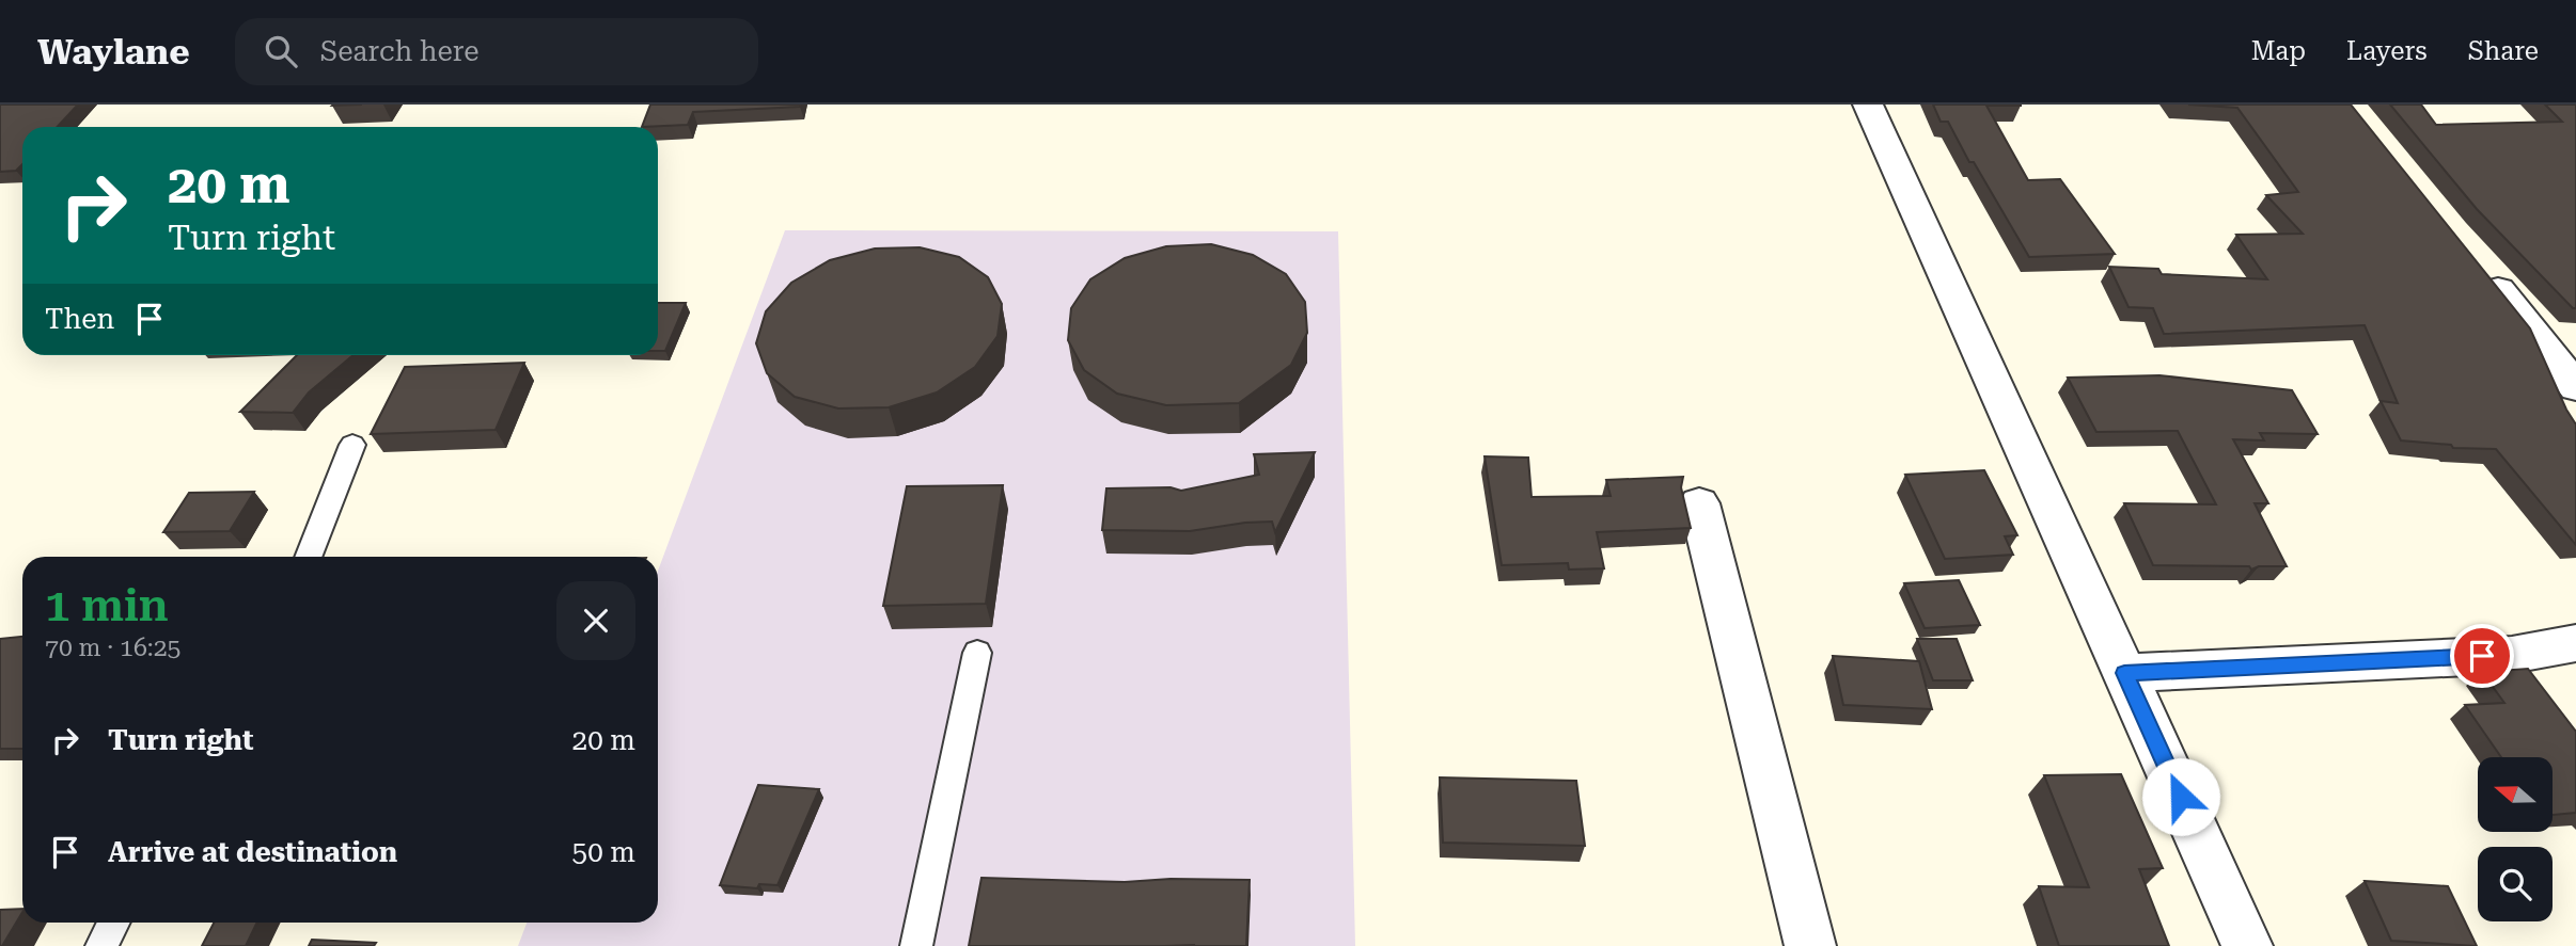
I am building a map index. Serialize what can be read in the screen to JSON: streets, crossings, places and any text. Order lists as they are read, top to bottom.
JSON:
{
  "north": "left",
  "page": {
    "header": "Waylane",
    "search": "Search here",
    "nav": ["Map", "Layers", "Share"],
    "turn": ["20 m", "Turn right"],
    "then": "Then",
    "heading": ["1 min", "70 m · 16:25"],
    "list": [
      {
        "name": "Turn right",
        "value": "20 m"
      },
      {
        "name": "Arrive at destination",
        "value": "50 m"
      }
    ]
  }
}
